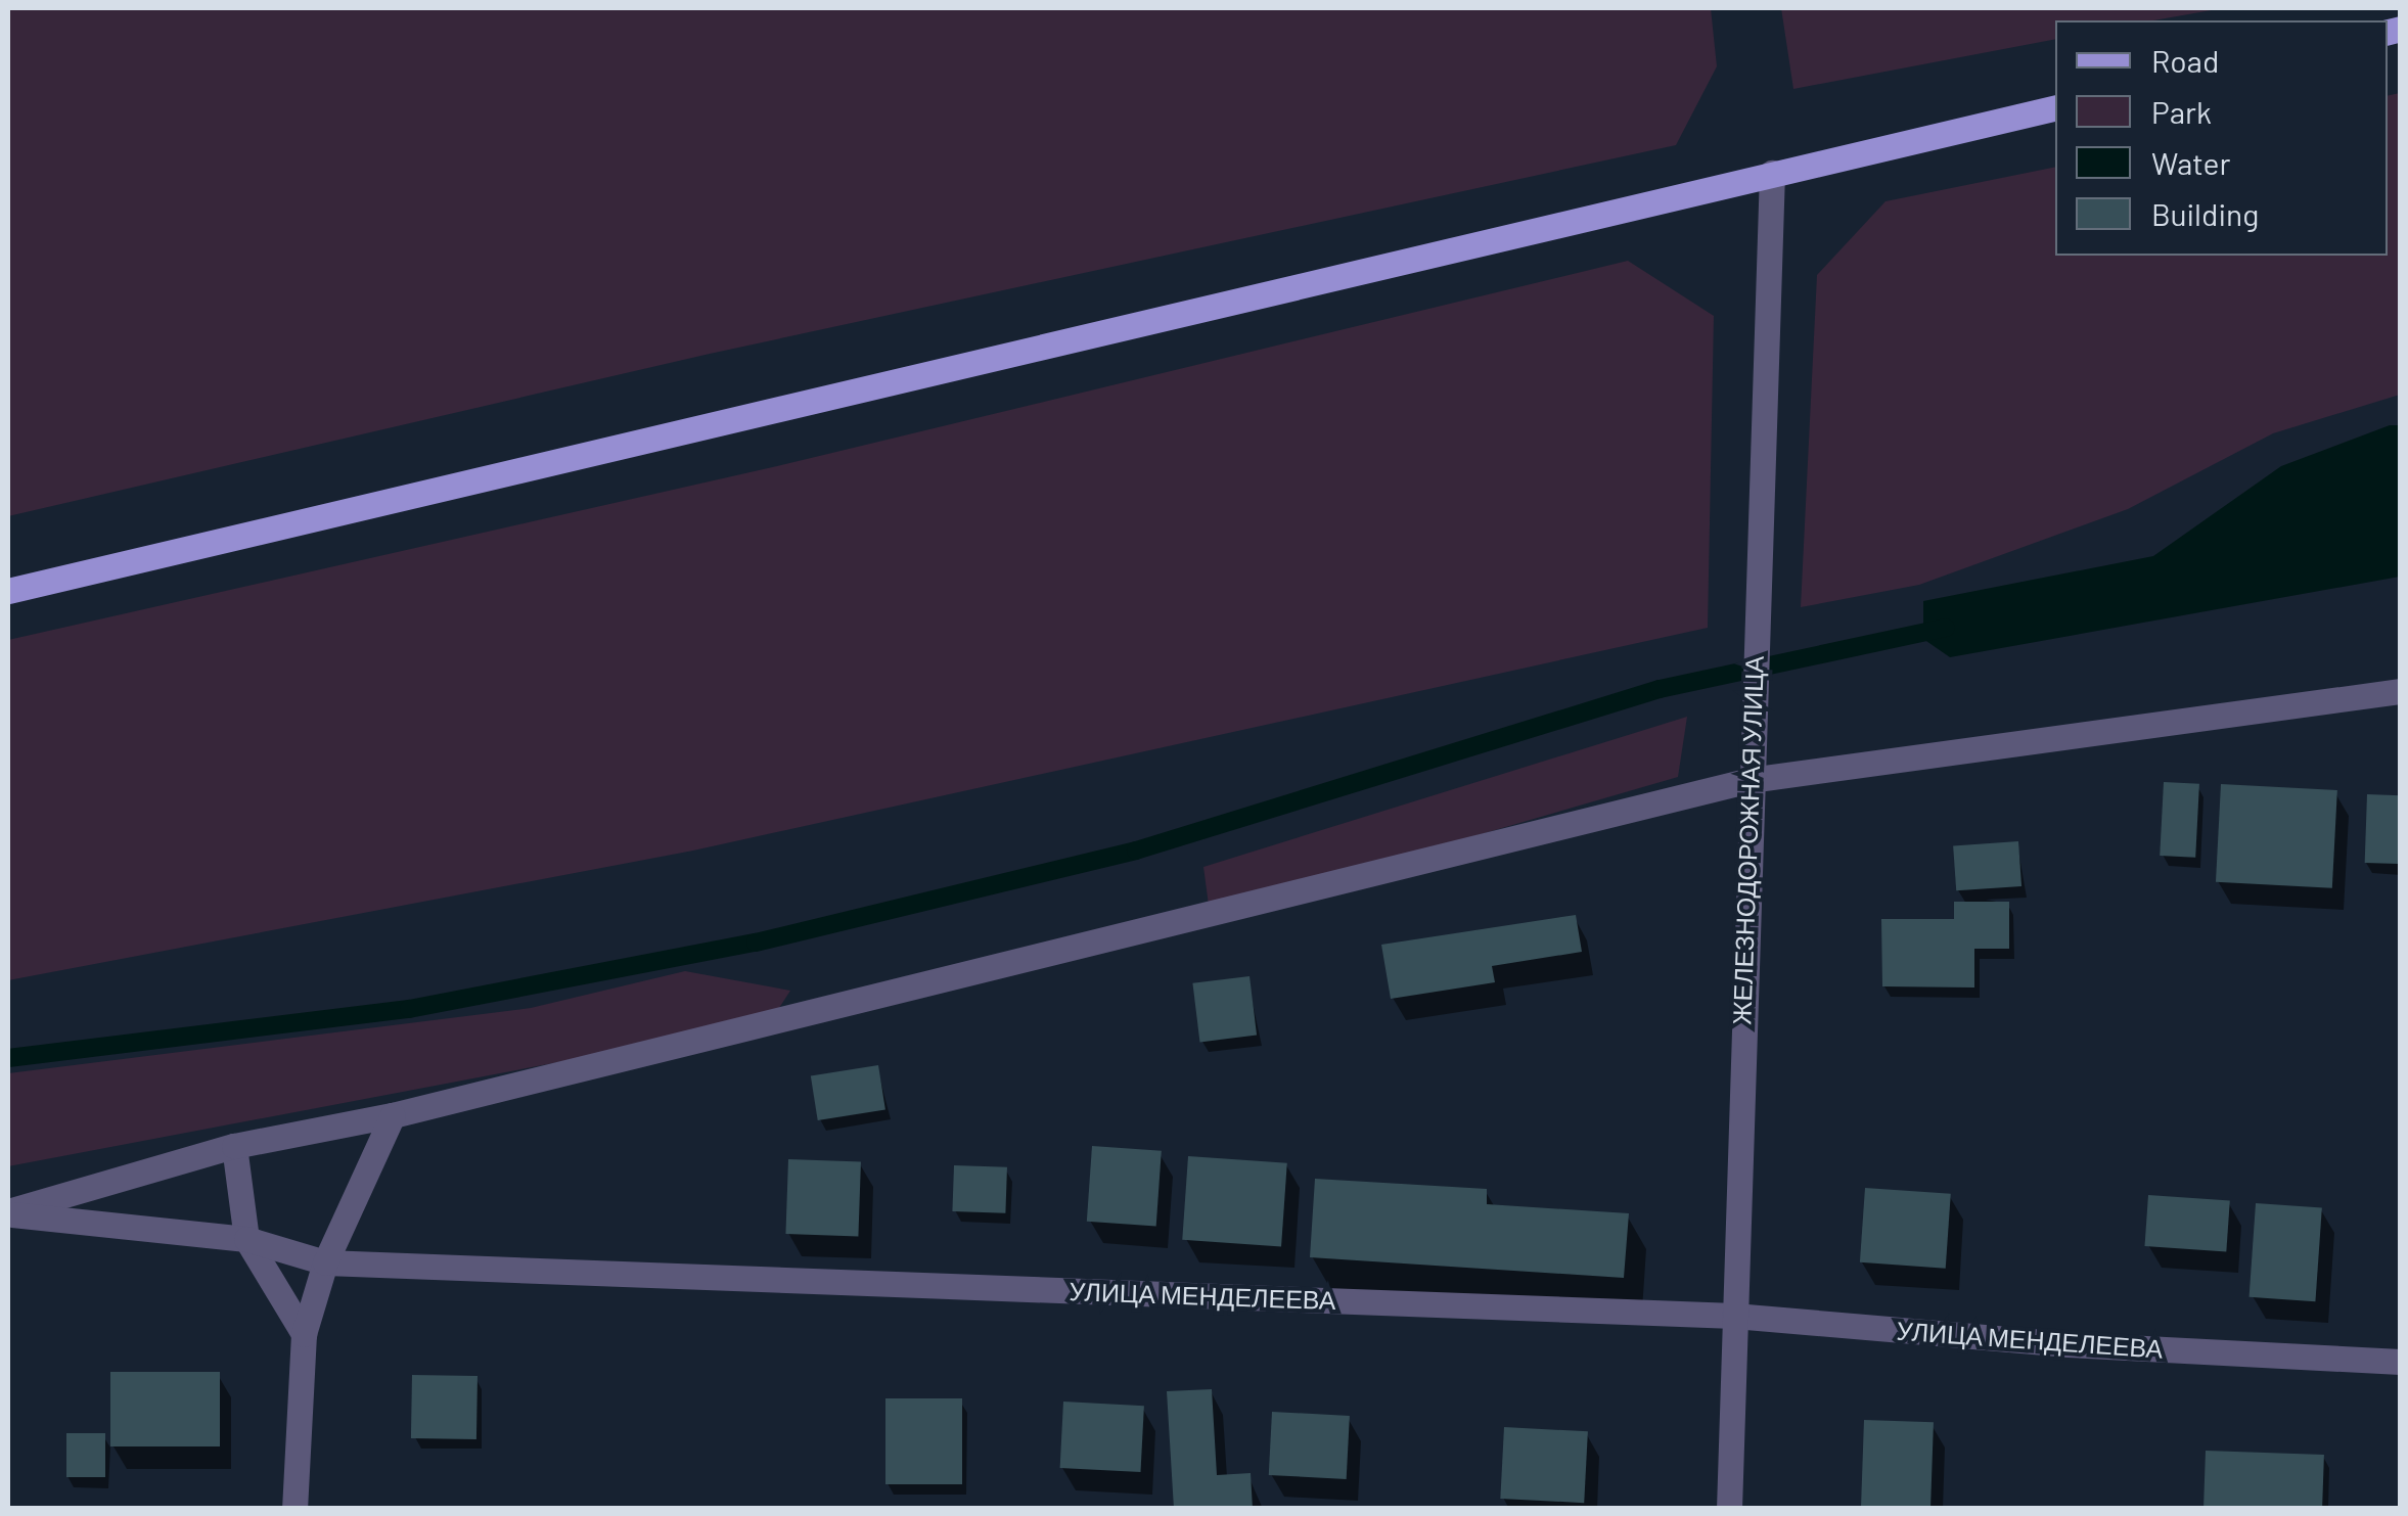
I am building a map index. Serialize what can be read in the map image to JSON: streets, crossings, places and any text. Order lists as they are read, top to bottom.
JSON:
{
  "streets": {
    "street": ["ЖЕЛЕЗНОДОРОЖНАЯ УЛИЦА", "УЛИЦА МЕНДЕЛЕЕВА"]
  },
  "crossings": [
    ["ЖЕЛЕЗНОДОРОЖНАЯ УЛИЦА", "УЛИЦА МЕНДЕЛЕЕВА"]
  ],
  "legend": [
    "Road",
    "Park",
    "Water",
    "Building"
  ]
}
